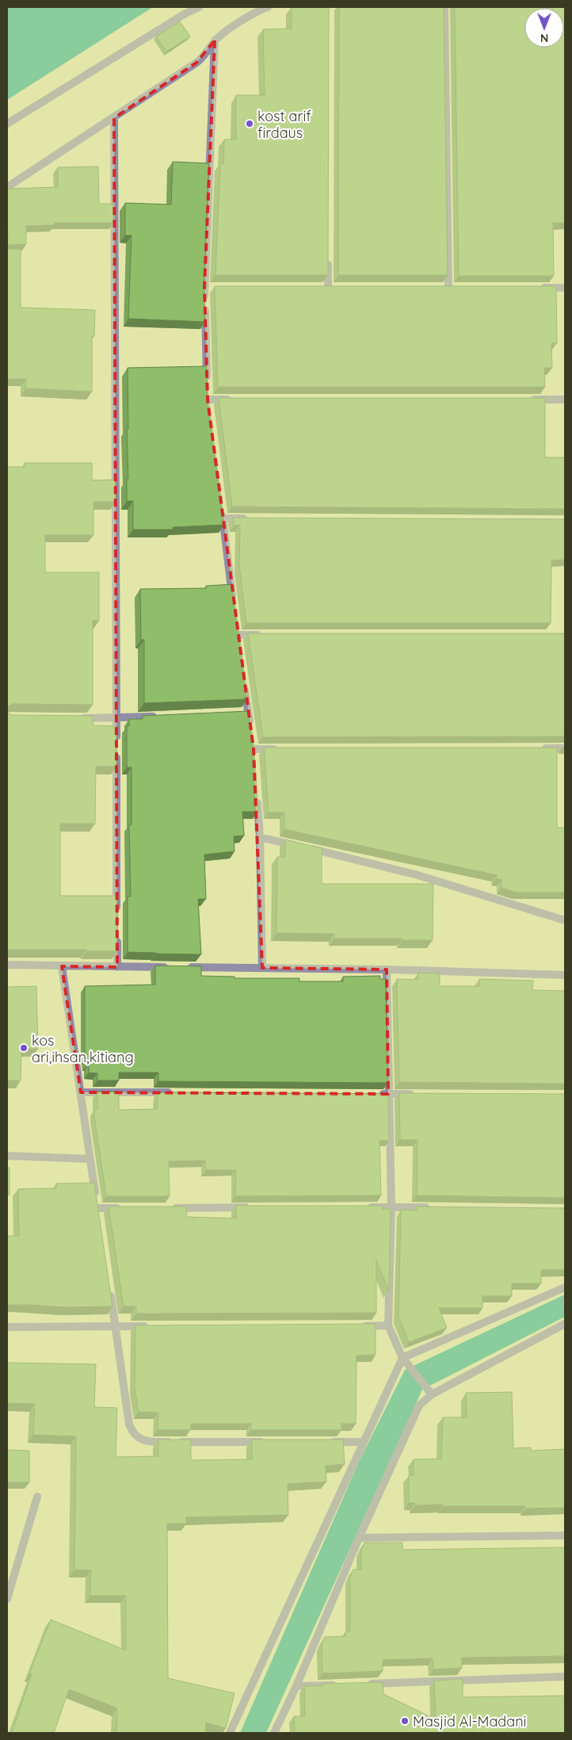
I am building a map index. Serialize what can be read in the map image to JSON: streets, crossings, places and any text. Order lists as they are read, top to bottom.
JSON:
{
  "places": ["kost arif firdaus", "kos ari,ihsan,kitiang", "Masjid Al-Madani"],
  "north": "bottom"
}
